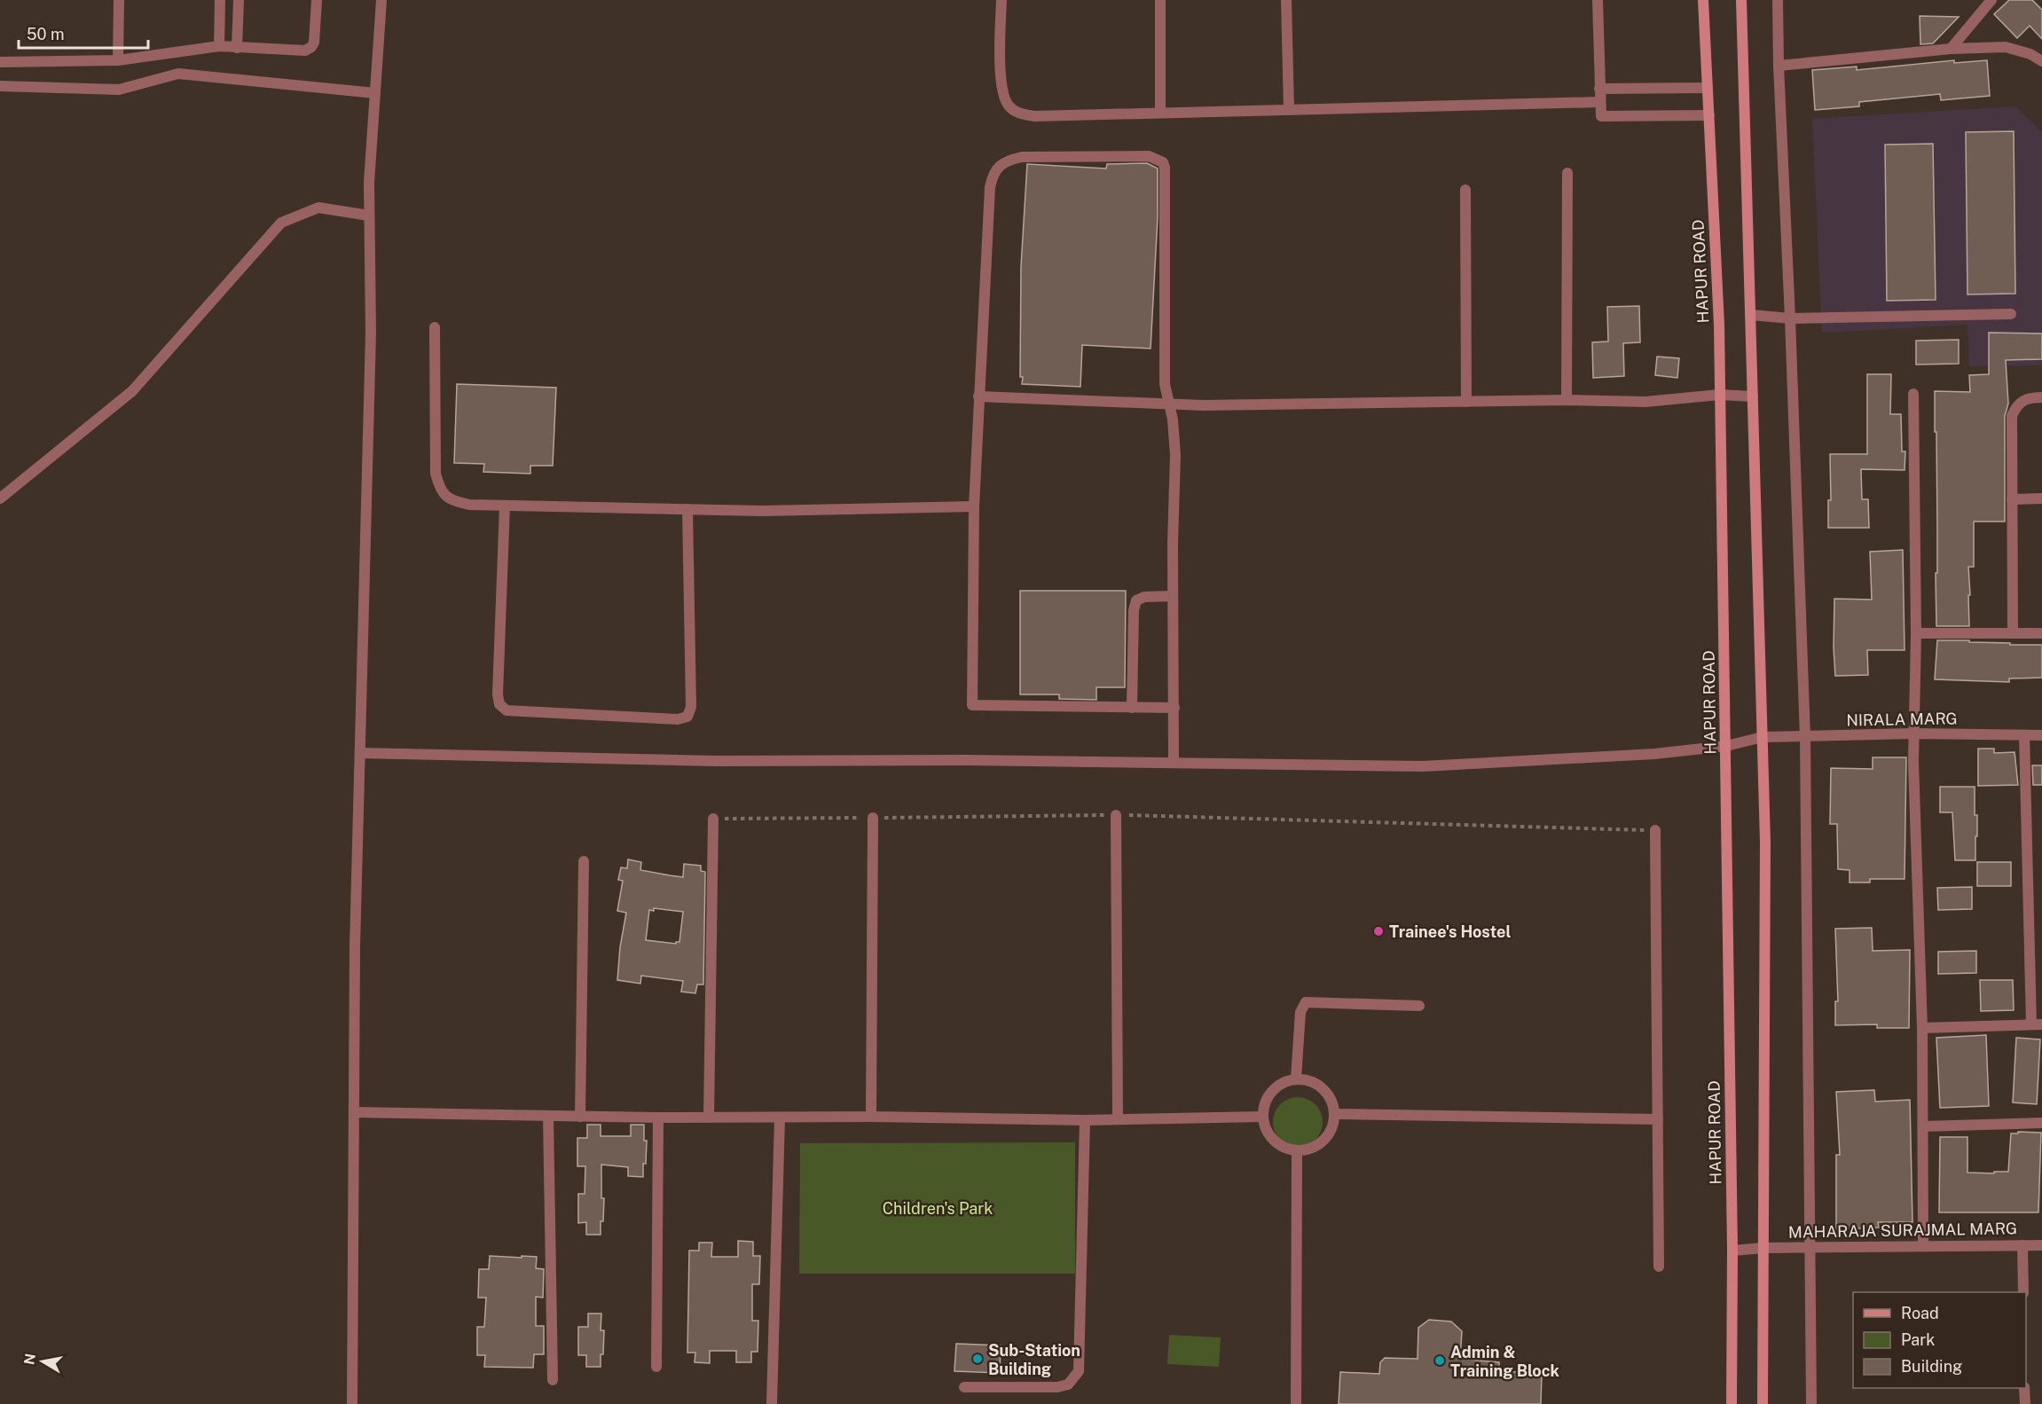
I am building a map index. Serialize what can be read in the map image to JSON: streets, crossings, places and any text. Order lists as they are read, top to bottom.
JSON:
{
  "streets": {
    "main road": ["HAPUR ROAD"],
    "street": ["NIRALA MARG", "MAHARAJA SURAJMAL MARG"]
  },
  "crossings": [
    ["HAPUR ROAD", "NIRALA MARG"],
    ["HAPUR ROAD", "MAHARAJA SURAJMAL MARG"]
  ],
  "parks": ["Children's Park"],
  "places": ["Trainee's Hostel", "Sub-Station Building", "Admin & Training Block"],
  "legend": ["Road", "Park", "Building"],
  "scale_bar": "50 m",
  "north": "left"
}
